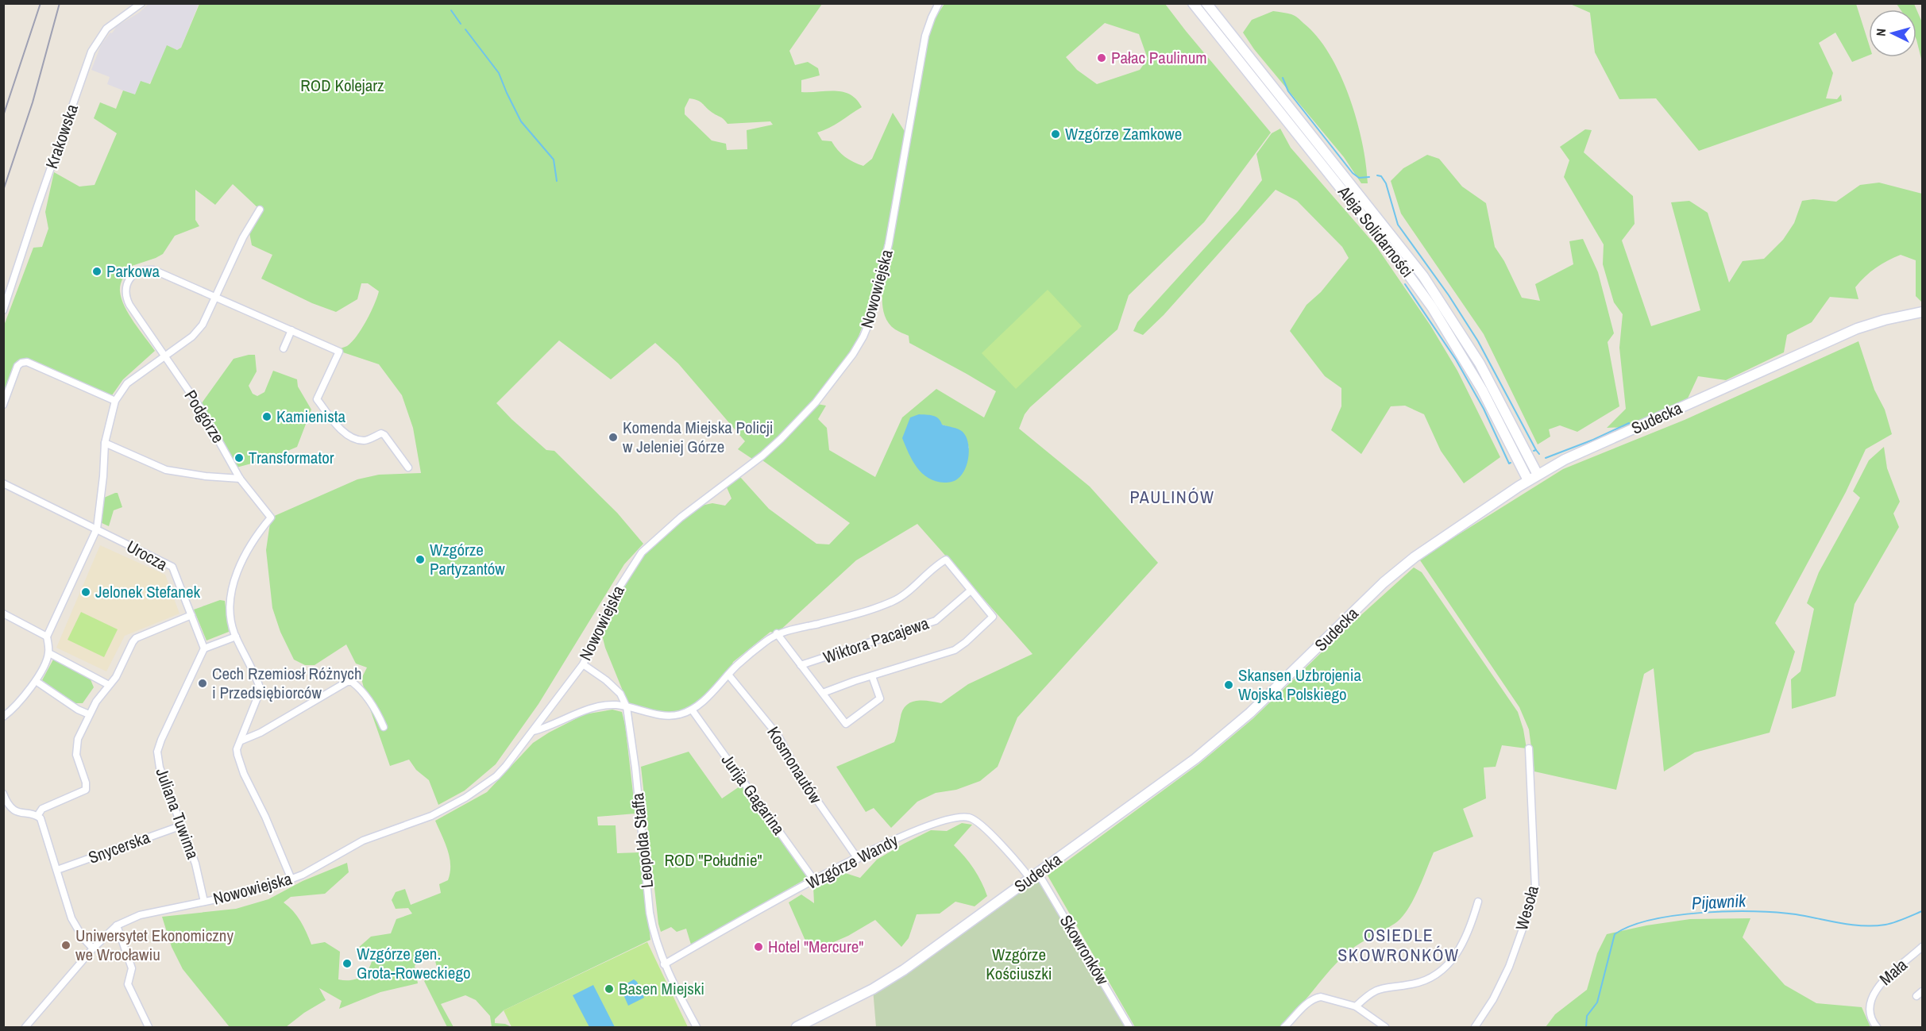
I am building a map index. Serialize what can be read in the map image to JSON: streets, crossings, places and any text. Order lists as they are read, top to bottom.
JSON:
{
  "streets": {
    "main road": ["Aleja Solidarności", "Sudecka"],
    "street": [
      "Krakowska",
      "Nowowiejska",
      "Podgórze",
      "Urocza",
      "Wiktora Pacajewa",
      "Kosmonautów",
      "Jurija Gagarina",
      "Juliana Tuwima",
      "Leopolda Staffa",
      "Snycerska",
      "Wzgórze Wandy",
      "Wesoła",
      "Skowronków",
      "Mała"
    ]
  },
  "crossings": [
    ["Aleja Solidarności", "Sudecka"],
    ["Nowowiejska", "Juliana Tuwima"],
    ["Nowowiejska", "Leopolda Staffa"],
    ["Sudecka", "Wzgórze Wandy"],
    ["Sudecka", "Skowronków"],
    ["Urocza", "Juliana Tuwima"],
    ["Kosmonautów", "Wzgórze Wandy"],
    ["Jurija Gagarina", "Wzgórze Wandy"],
    ["Juliana Tuwima", "Snycerska"],
    ["Leopolda Staffa", "Wzgórze Wandy"],
    ["Wzgórze Wandy", "Skowronków"]
  ],
  "districts": ["PAULINÓW", "OSIEDLE SKOWRONKÓW"],
  "water": ["Pijawnik"],
  "parks": ["ROD Kolejarz", "ROD \"Południe\"", "Wzgórze Kościuszki"],
  "places": [
    "Pałac Paulinum",
    "Wzgórze Zamkowe",
    "Parkowa",
    "Kamienista",
    "Komenda Miejska Policji w Jeleniej Górze",
    "Transformator",
    "Wzgórze Partyzantów",
    "Jelonek Stefanek",
    "Cech Rzemiosł Różnych i Przedsiębiorców",
    "Skansen Uzbrojenia Wojska Polskiego",
    "Uniwersytet Ekonomiczny we Wrocławiu",
    "Hotel \"Mercure\"",
    "Wzgórze gen. Grota-Roweckiego",
    "Basen Miejski"
  ],
  "north": "left"
}
